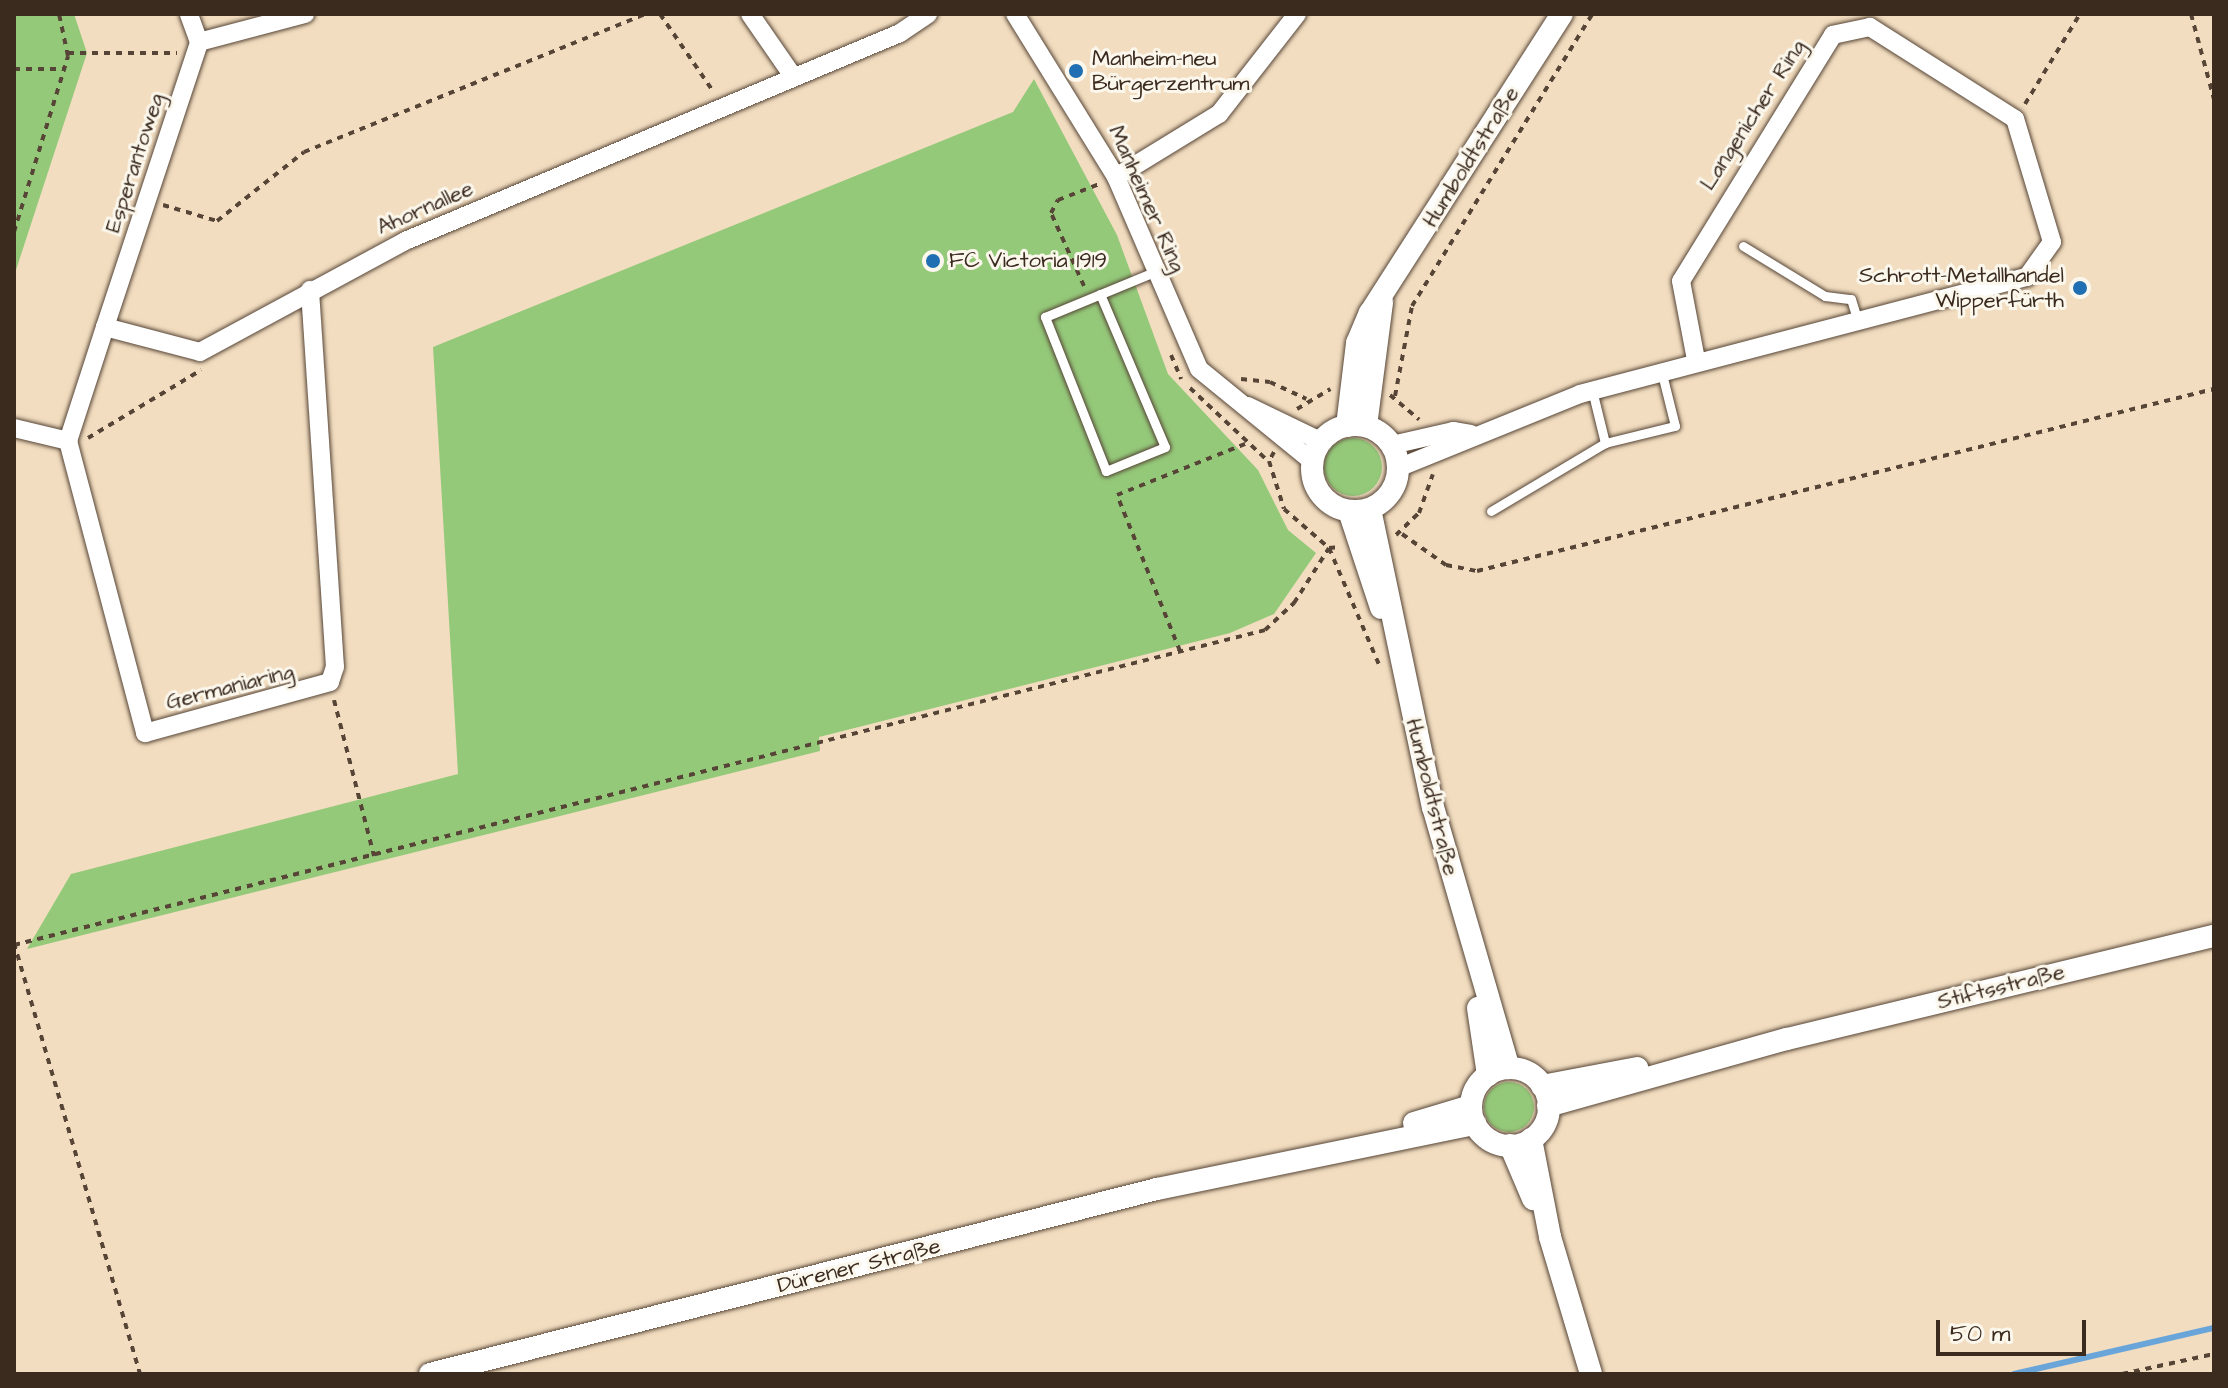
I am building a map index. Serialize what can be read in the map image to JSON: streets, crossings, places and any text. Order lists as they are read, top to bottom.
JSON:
{
  "streets": {
    "street": [
      "Langenicher Ring",
      "Humboldtstraße",
      "Esperantoweg",
      "Manheimer Ring",
      "Ahornallee",
      "Germaniaring",
      "Stiftsstraße",
      "Dürener Straße"
    ]
  },
  "crossings": [
    ["Humboldtstraße", "Manheimer Ring"],
    ["Ahornallee", "Germaniaring"]
  ],
  "places": ["Manheim-neu Bürgerzentrum", "FC Victoria 1919", "Schrott-Metallhandel Wipperfürth"],
  "scale_bar": "50 m"
}
